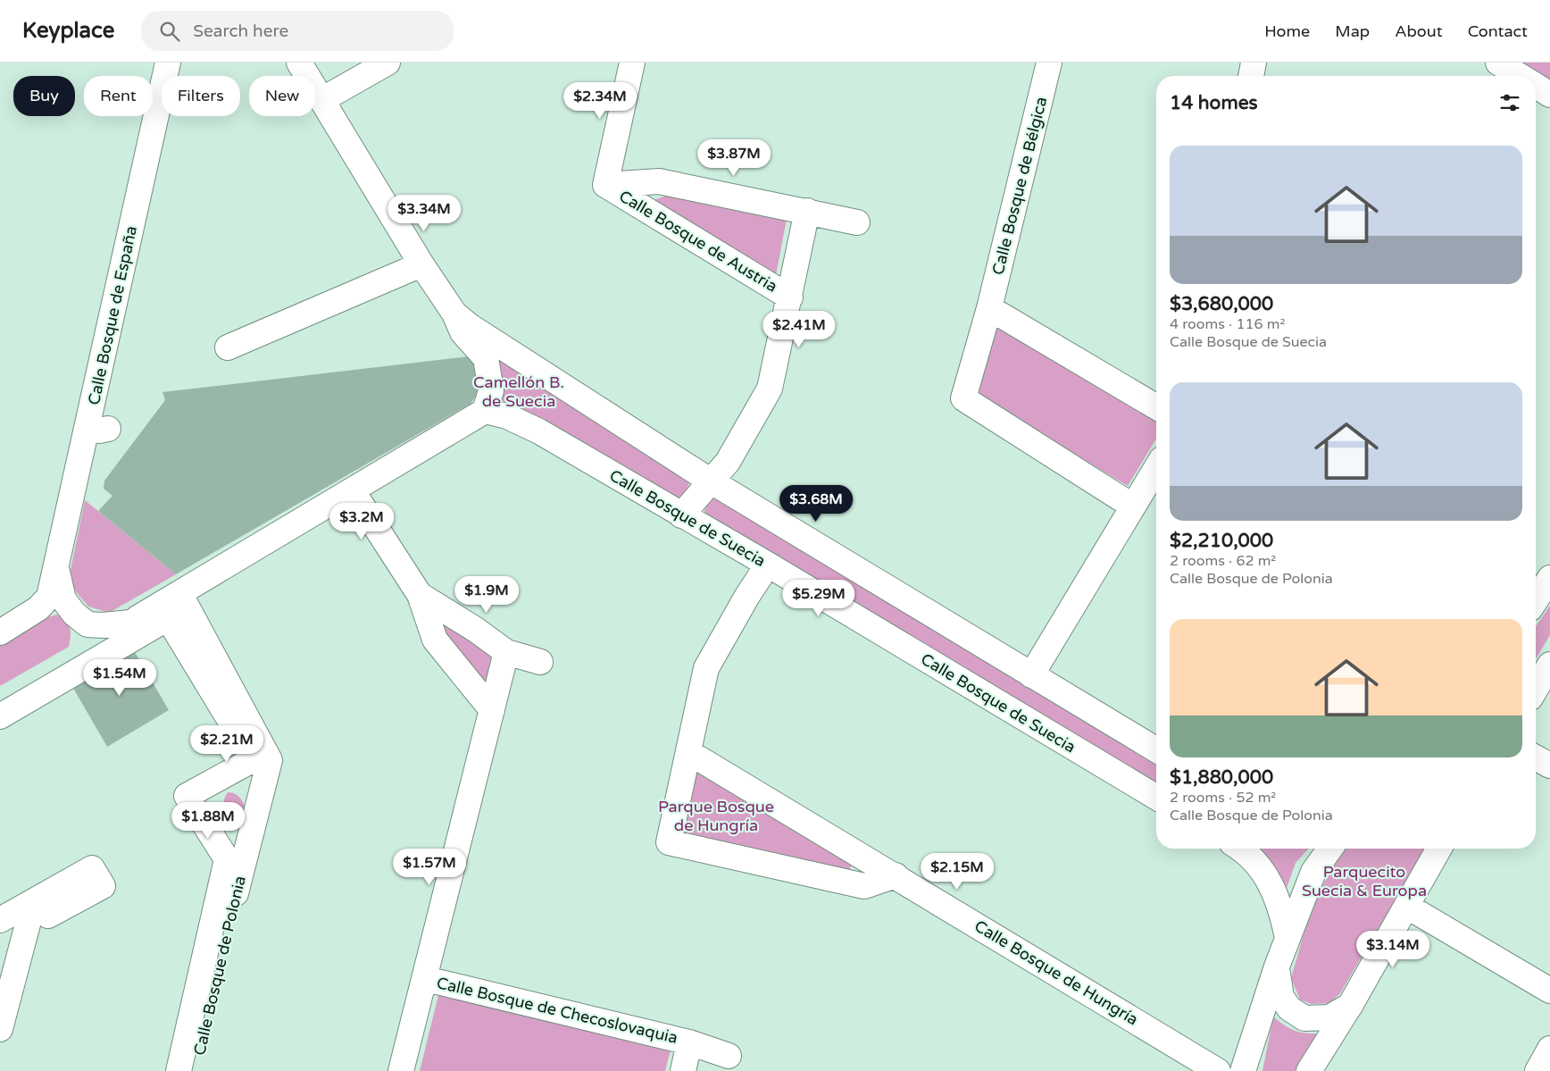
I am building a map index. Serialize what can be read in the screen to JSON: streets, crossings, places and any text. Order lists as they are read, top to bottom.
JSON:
{
  "streets": {
    "street": [
      "Calle Bosque de Bélgica",
      "Calle Bosque de Austria",
      "Calle Bosque de España",
      "Calle Bosque de Suecia",
      "Calle Bosque de Polonia",
      "Calle Bosque de Hungría",
      "Calle Bosque de Checoslovaquia"
    ]
  },
  "crossings": [
    ["Calle Bosque de Austria", "Calle Bosque de Suecia"],
    ["Calle Bosque de España", "Calle Bosque de Suecia"]
  ],
  "parks": ["Camellón B. de Suecia", "Parque Bosque de Hungría", "Parquecito Suecia & Europa"],
  "page": {
    "header": "Keyplace",
    "search": "Search here",
    "nav": [
      "Home",
      "Map",
      "About",
      "Contact"
    ],
    "chip": [
      "Buy",
      "Rent",
      "Filters",
      "New"
    ],
    "heading": "14 homes",
    "price": [
      "$2.34M",
      "$3.87M",
      "$3.34M",
      "$2.41M",
      "$3.68M",
      "$3.2M",
      "$1.9M",
      "$5.29M",
      "$1.54M",
      "$2.21M",
      "$1.88M",
      "$1.57M",
      "$2.15M",
      "$3.14M"
    ],
    "list": [
      {
        "name": "$3,680,000",
        "note": "4 rooms · 116 m² · Calle Bosque de Suecia"
      },
      {
        "name": "$2,210,000",
        "note": "2 rooms · 62 m² · Calle Bosque de Polonia"
      },
      {
        "name": "$1,880,000",
        "note": "2 rooms · 52 m² · Calle Bosque de Polonia"
      }
    ]
  }
}
